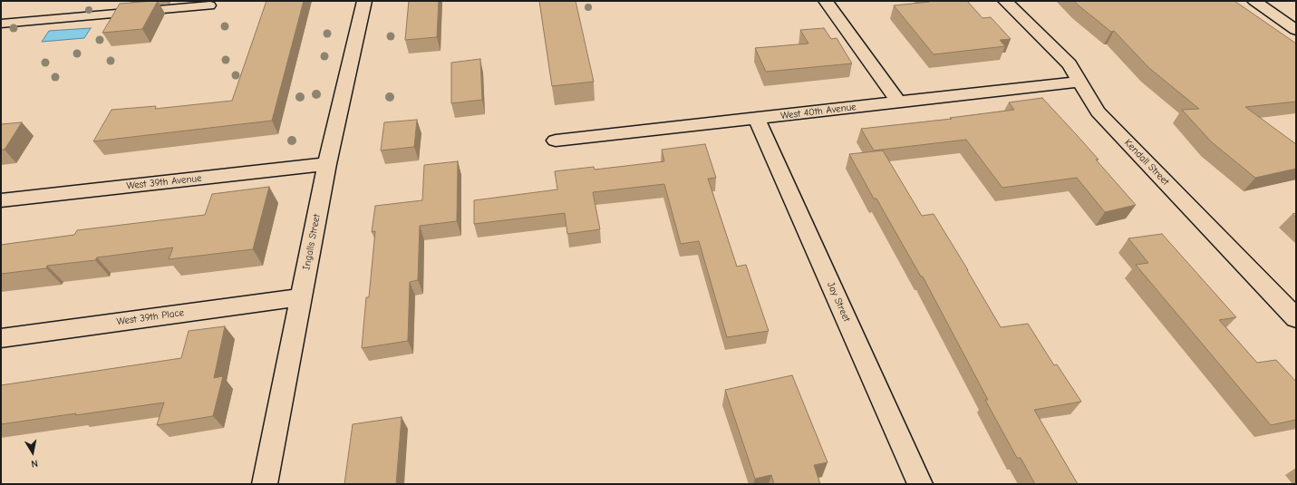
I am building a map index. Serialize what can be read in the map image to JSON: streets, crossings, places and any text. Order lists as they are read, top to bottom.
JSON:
{
  "streets": {
    "street": [
      "West 40th Avenue",
      "Kendall Street",
      "West 39th Avenue",
      "Ingalls Street",
      "Jay Street",
      "West 39th Place"
    ]
  },
  "crossings": [
    ["West 40th Avenue", "Kendall Street"],
    ["West 40th Avenue", "Jay Street"],
    ["West 39th Avenue", "Ingalls Street"],
    ["Ingalls Street", "West 39th Place"]
  ],
  "north": "bottom"
}
